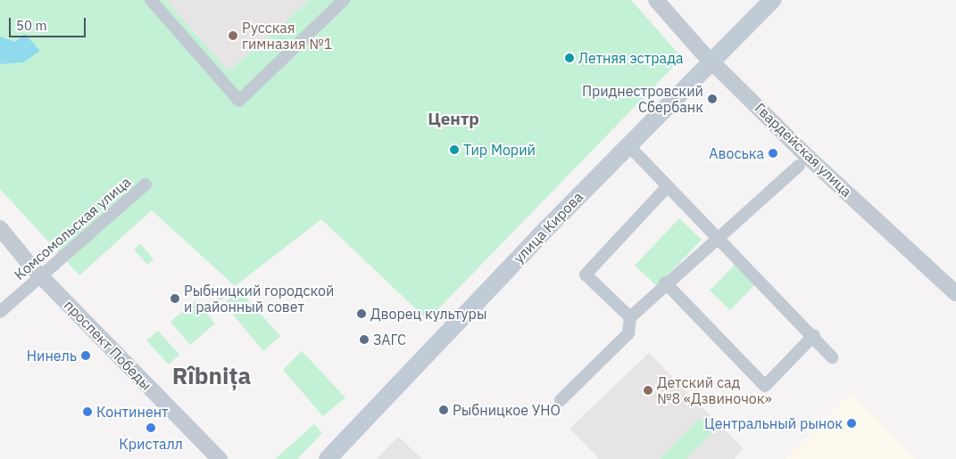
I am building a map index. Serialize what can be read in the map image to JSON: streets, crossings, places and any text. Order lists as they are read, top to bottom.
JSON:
{
  "streets": {
    "main road": ["улица Кирова"],
    "street": ["Гвардейская улица", "Комсомольская улица", "проспект Победы"]
  },
  "crossings": [
    ["Гвардейская улица", "улица Кирова"],
    ["Комсомольская улица", "проспект Победы"]
  ],
  "districts": ["Центр", "Rîbnița"],
  "places": [
    "Русская гимназия №1",
    "Летняя эстрада",
    "Приднестровский Сбербанк",
    "Тир Морий",
    "Авоська",
    "Рыбницкий городской и районный совет",
    "Дворец культуры",
    "ЗАГС",
    "Нинель",
    "Детский сад №8 «Дзвиночок»",
    "Рыбницкое УНО",
    "Континент",
    "Центральный рынок",
    "Кристалл"
  ],
  "scale_bar": "50 m"
}
